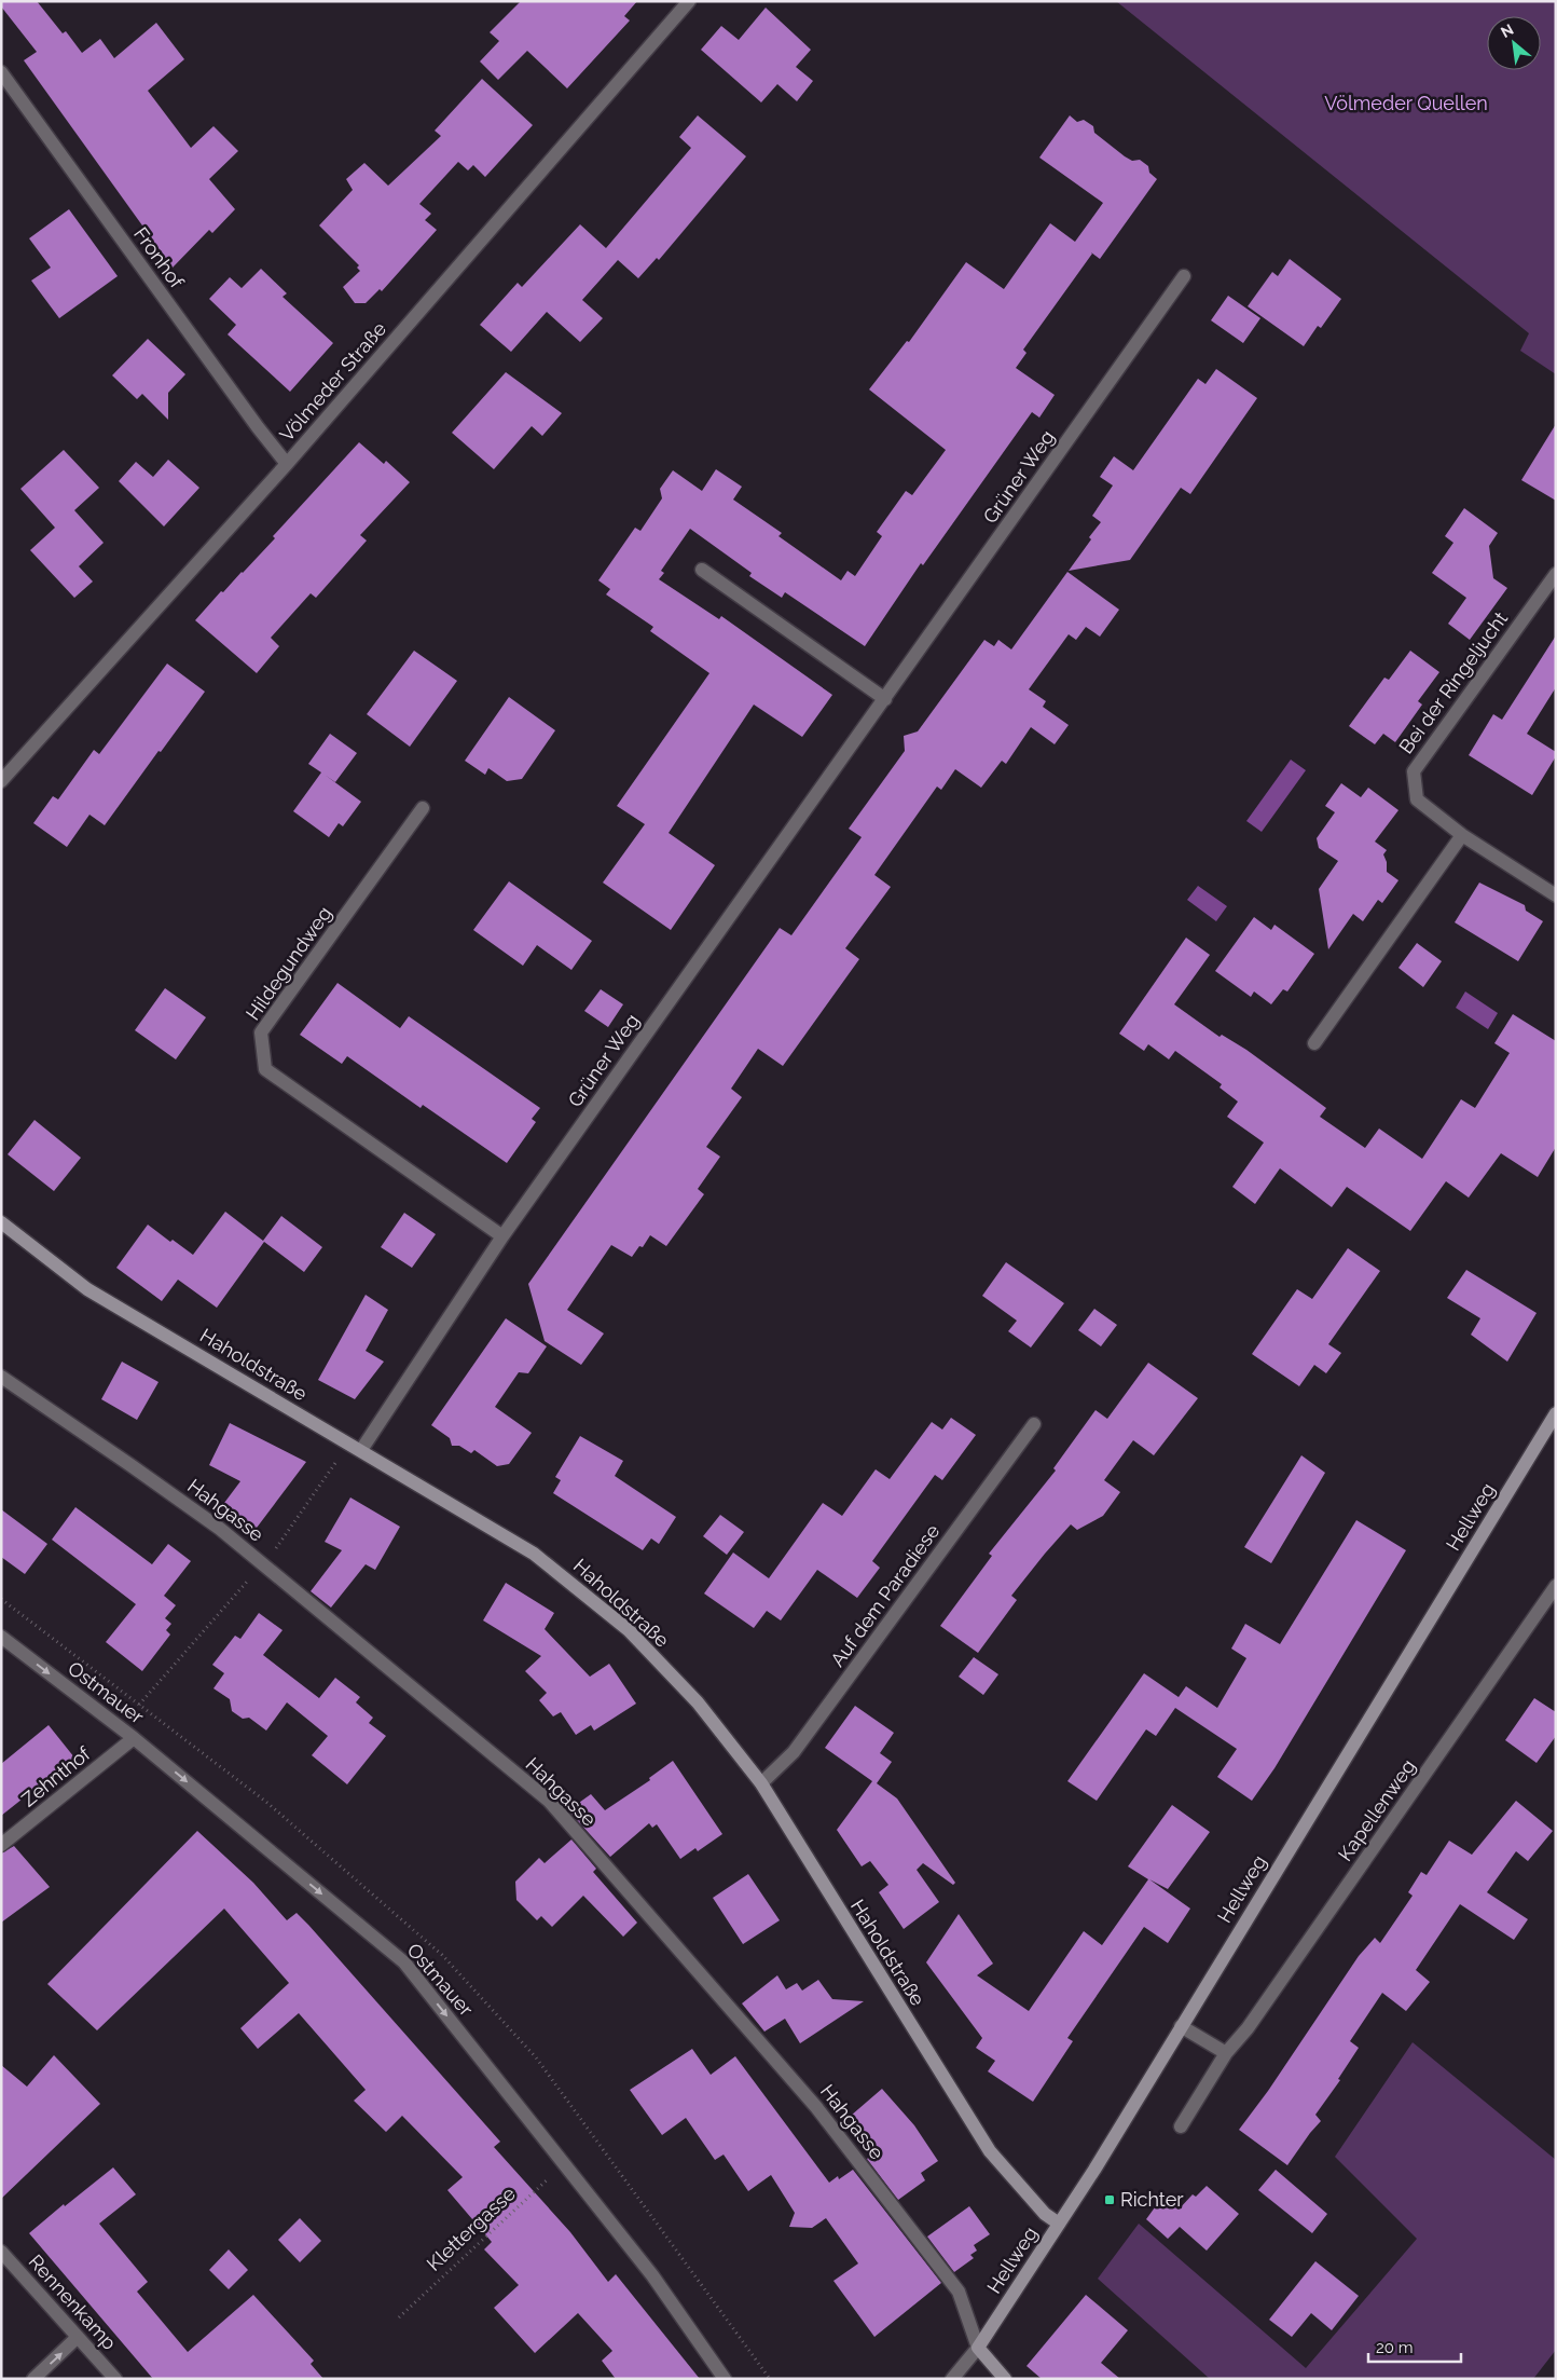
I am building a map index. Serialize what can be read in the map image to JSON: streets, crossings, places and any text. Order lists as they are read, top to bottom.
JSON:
{
  "streets": {
    "street": [
      "Fronhof",
      "Völmeder Straße",
      "Grüner Weg",
      "Bei der Ringeljucht",
      "Hildegundweg",
      "Haholdstraße",
      "Hahgasse",
      "Hellweg",
      "Auf dem Paradiese",
      "Ostmauer",
      "Zehnthof",
      "Kapellenweg",
      "Rennenkamp"
    ],
    "path": ["Klettergasse"]
  },
  "crossings": [
    ["Fronhof", "Völmeder Straße"],
    ["Grüner Weg", "Hildegundweg"],
    ["Grüner Weg", "Haholdstraße"],
    ["Haholdstraße", "Hellweg"],
    ["Haholdstraße", "Auf dem Paradiese"],
    ["Hahgasse", "Hellweg"],
    ["Ostmauer", "Zehnthof"],
    ["Ostmauer", "Klettergasse"]
  ],
  "one_way": ["Ostmauer"],
  "parks": ["Völmeder Quellen"],
  "places": {
    "transit": ["Richter"]
  },
  "scale_bar": "20 m",
  "north": "top left"
}
